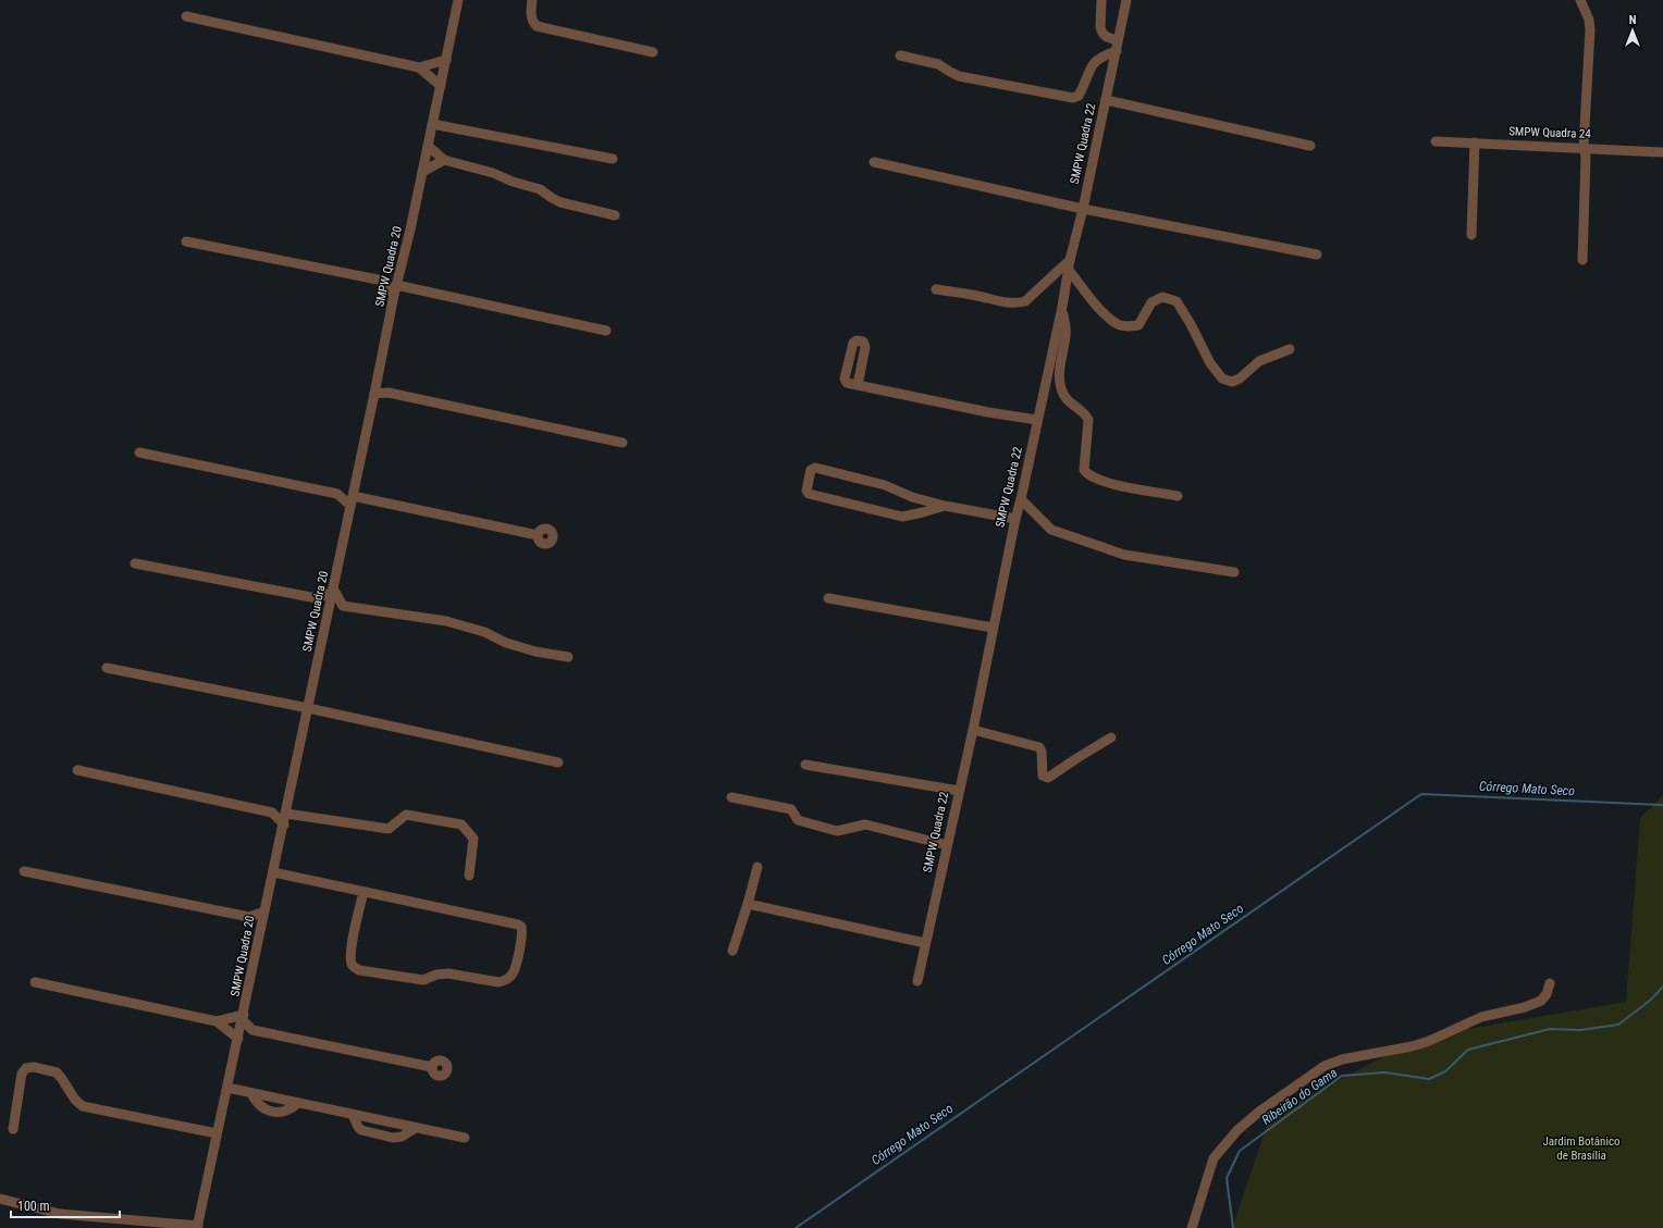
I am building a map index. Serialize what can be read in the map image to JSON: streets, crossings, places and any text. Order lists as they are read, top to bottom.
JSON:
{
  "streets": {
    "street": ["SMPW Quadra 24", "SMPW Quadra 22", "SMPW Quadra 20"]
  },
  "water": ["Córrego Mato Seco", "Ribeirão do Gama"],
  "parks": ["Jardim Botânico de Brasília"],
  "scale_bar": "100 m",
  "north": "top"
}
